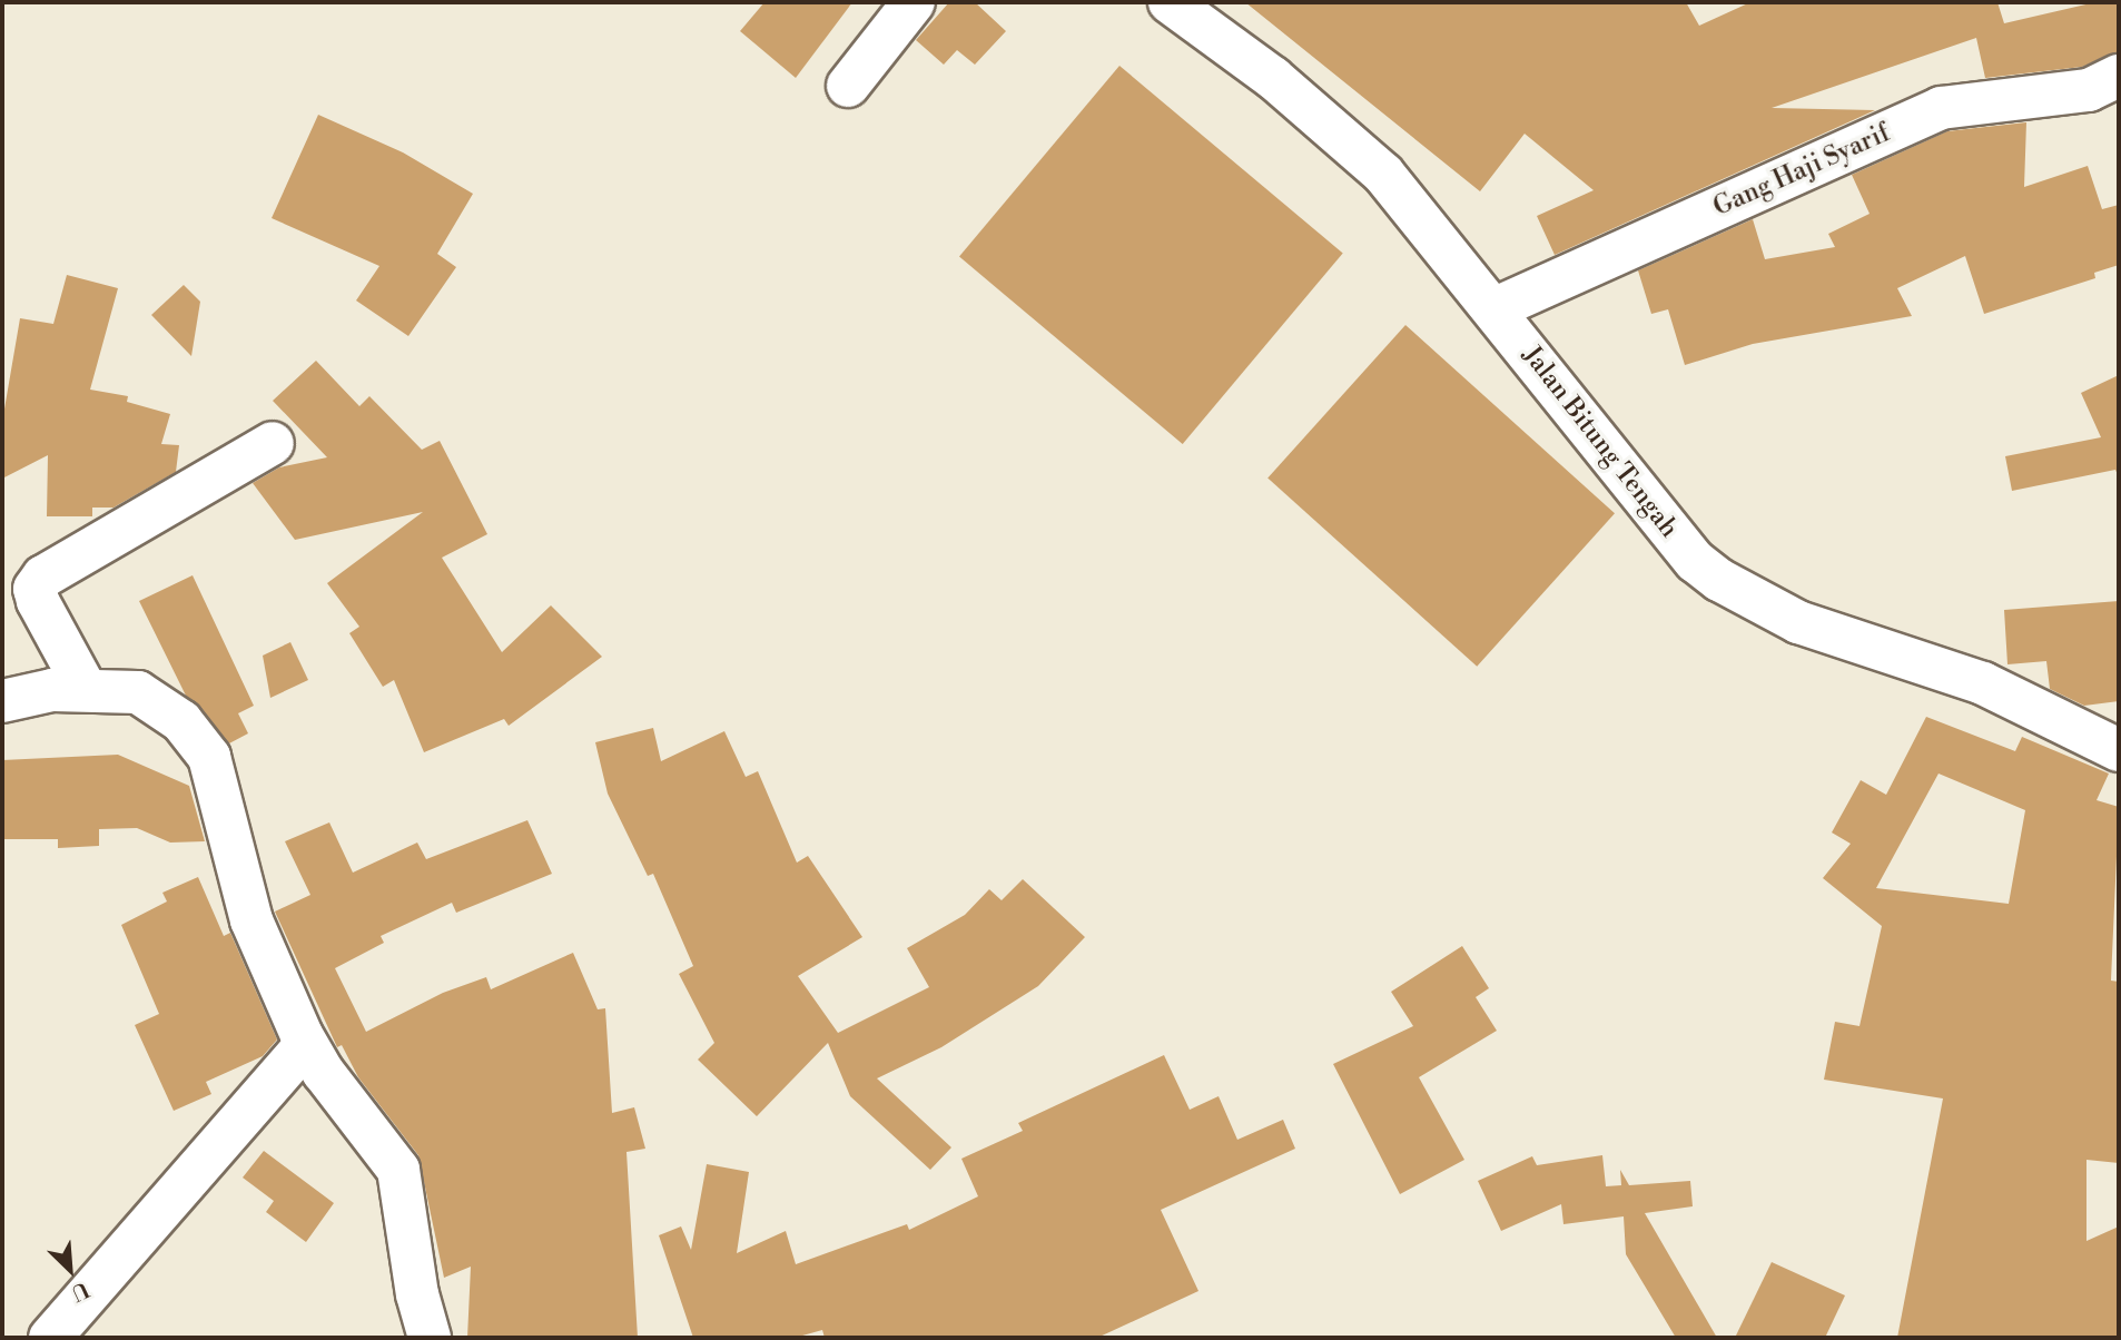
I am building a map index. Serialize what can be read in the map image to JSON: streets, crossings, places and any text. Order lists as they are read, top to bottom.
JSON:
{
  "streets": {
    "street": ["Gang Haji Syarif", "Jalan Bitung Tengah"]
  },
  "crossings": [
    ["Gang Haji Syarif", "Jalan Bitung Tengah"]
  ],
  "north": "bottom right"
}
